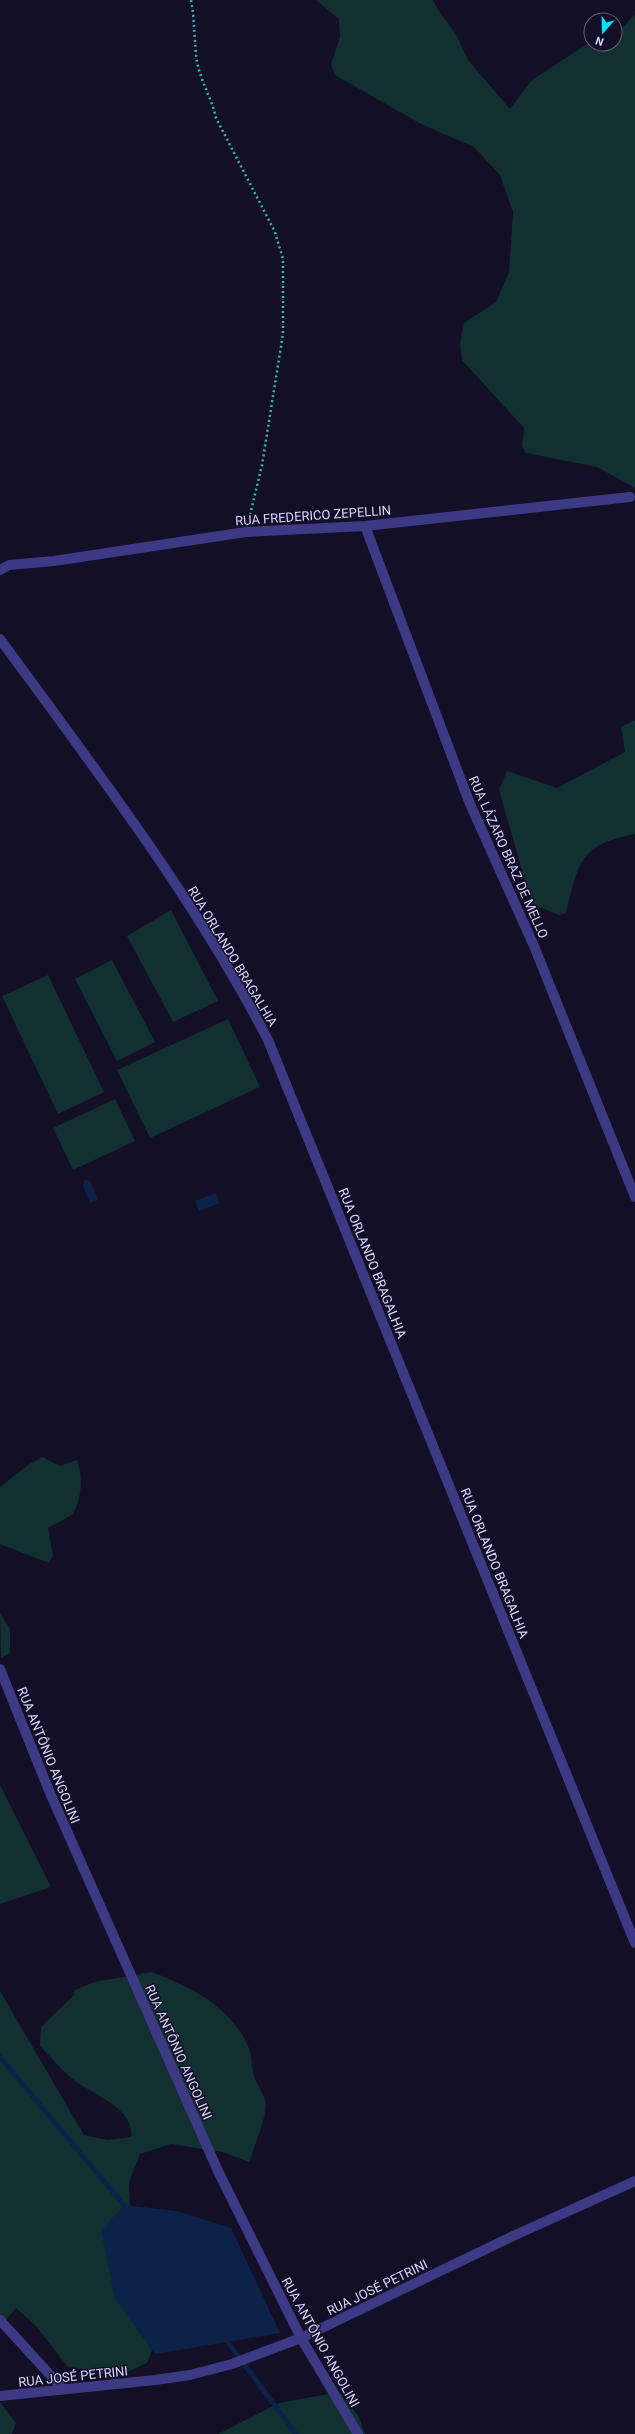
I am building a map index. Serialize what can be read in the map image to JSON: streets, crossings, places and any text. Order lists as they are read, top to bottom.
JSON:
{
  "streets": {
    "street": [
      "RUA FREDERICO ZEPELLIN",
      "RUA LÁZARO BRAZ DE MELLO",
      "RUA ORLANDO BRAGALHIA",
      "RUA ANTÔNIO ANGOLINI",
      "RUA JOSÉ PETRINI"
    ]
  },
  "crossings": [
    ["RUA FREDERICO ZEPELLIN", "RUA LÁZARO BRAZ DE MELLO"],
    ["RUA ANTÔNIO ANGOLINI", "RUA JOSÉ PETRINI"]
  ],
  "north": "bottom"
}
